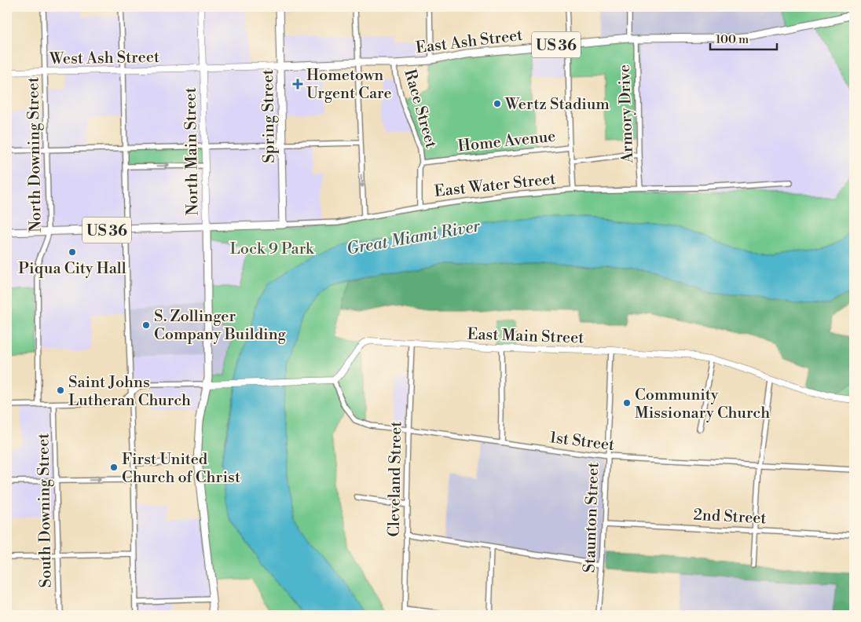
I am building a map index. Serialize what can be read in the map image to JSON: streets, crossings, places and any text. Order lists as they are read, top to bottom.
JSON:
{
  "streets": {
    "main road": [
      "East Ash Street",
      "US 36",
      "Spring Street",
      "North Main Street",
      "East Water Street"
    ],
    "street": [
      "West Ash Street",
      "Race Street",
      "Armory Drive",
      "Home Avenue",
      "North Downing Street",
      "East Main Street",
      "1st Street",
      "Cleveland Street",
      "South Downing Street",
      "2nd Street",
      "Staunton Street"
    ]
  },
  "crossings": [
    ["East Ash Street", "West Ash Street"],
    ["East Ash Street", "Race Street"],
    ["East Ash Street", "Armory Drive"],
    ["East Ash Street", "Spring Street"],
    ["East Ash Street", "North Main Street"],
    ["US 36", "North Main Street"],
    ["US 36", "North Downing Street"],
    ["US 36", "East Water Street"],
    ["West Ash Street", "North Main Street"],
    ["West Ash Street", "North Downing Street"],
    ["Race Street", "Home Avenue"],
    ["Race Street", "East Water Street"],
    ["Armory Drive", "Home Avenue"],
    ["Armory Drive", "East Water Street"],
    ["Spring Street", "East Water Street"],
    ["North Main Street", "East Water Street"],
    ["East Main Street", "1st Street"],
    ["East Main Street", "Cleveland Street"],
    ["East Main Street", "Staunton Street"],
    ["1st Street", "Cleveland Street"],
    ["1st Street", "Staunton Street"],
    ["2nd Street", "Staunton Street"]
  ],
  "water": ["Great Miami River"],
  "parks": ["Lock 9 Park"],
  "places": {
    "health": ["Hometown Urgent Care"],
    "other": [
      "Wertz Stadium",
      "Piqua City Hall",
      "S. Zollinger Company Building",
      "Saint Johns Lutheran Church",
      "Community Missionary Church",
      "First United Church of Christ"
    ]
  },
  "scale_bar": "100 m"
}
